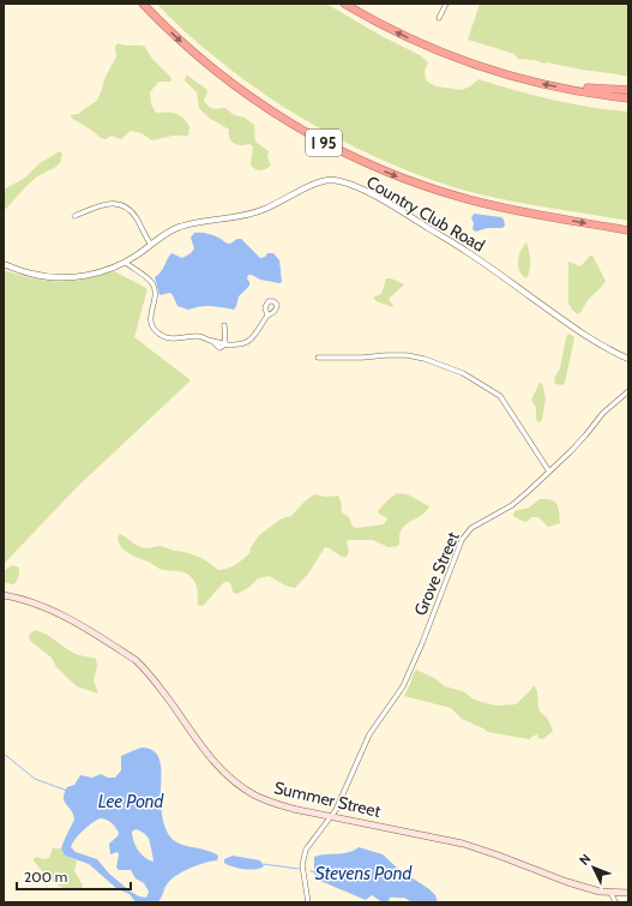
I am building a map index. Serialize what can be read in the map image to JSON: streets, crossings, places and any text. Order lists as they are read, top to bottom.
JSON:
{
  "streets": {
    "highway": ["I 95"],
    "main road": ["Summer Street"],
    "street": ["Country Club Road", "Grove Street"]
  },
  "crossings": [
    ["Grove Street", "Summer Street"]
  ],
  "water": ["Lee Pond", "Stevens Pond"],
  "scale_bar": "200 m",
  "north": "top left"
}
